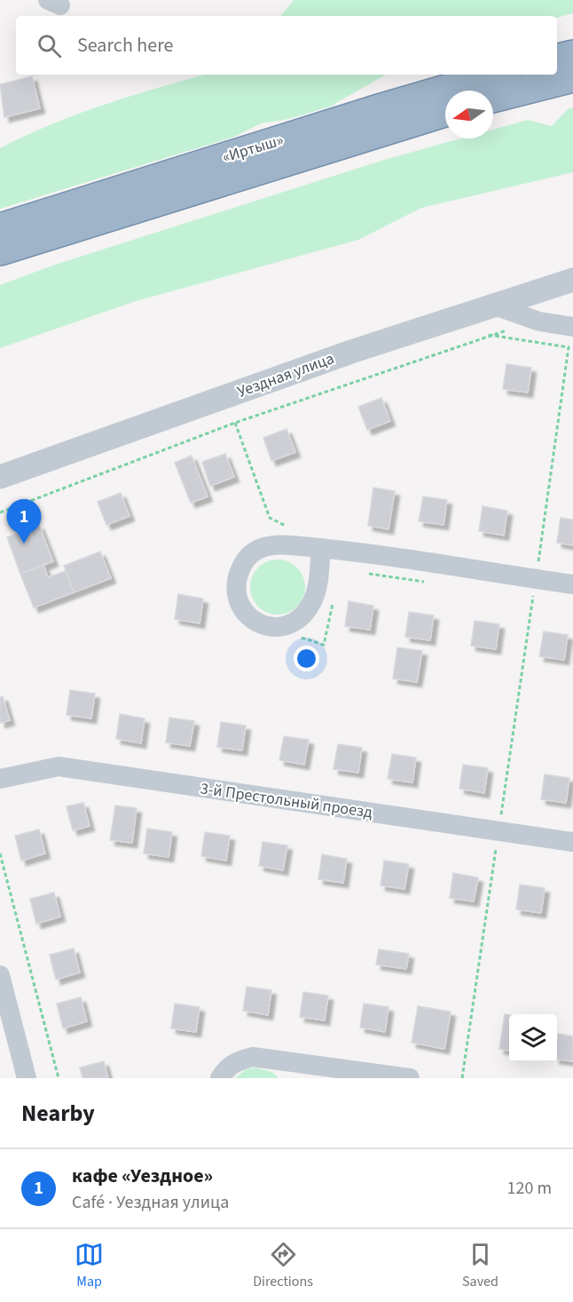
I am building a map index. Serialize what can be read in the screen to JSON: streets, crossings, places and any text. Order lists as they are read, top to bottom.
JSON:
{
  "streets": {
    "highway": ["«Иртыш»"],
    "street": ["Уездная улица", "3-й Престольный проезд"]
  },
  "north": "left",
  "page": {
    "search": "Search here",
    "pins": "1",
    "heading": "Nearby",
    "list": [
      {
        "mark": "1",
        "name": "кафе «Уездное»",
        "note": "Café · Уездная улица",
        "value": "120 m"
      }
    ],
    "nav": ["Map", "Directions", "Saved"]
  }
}
